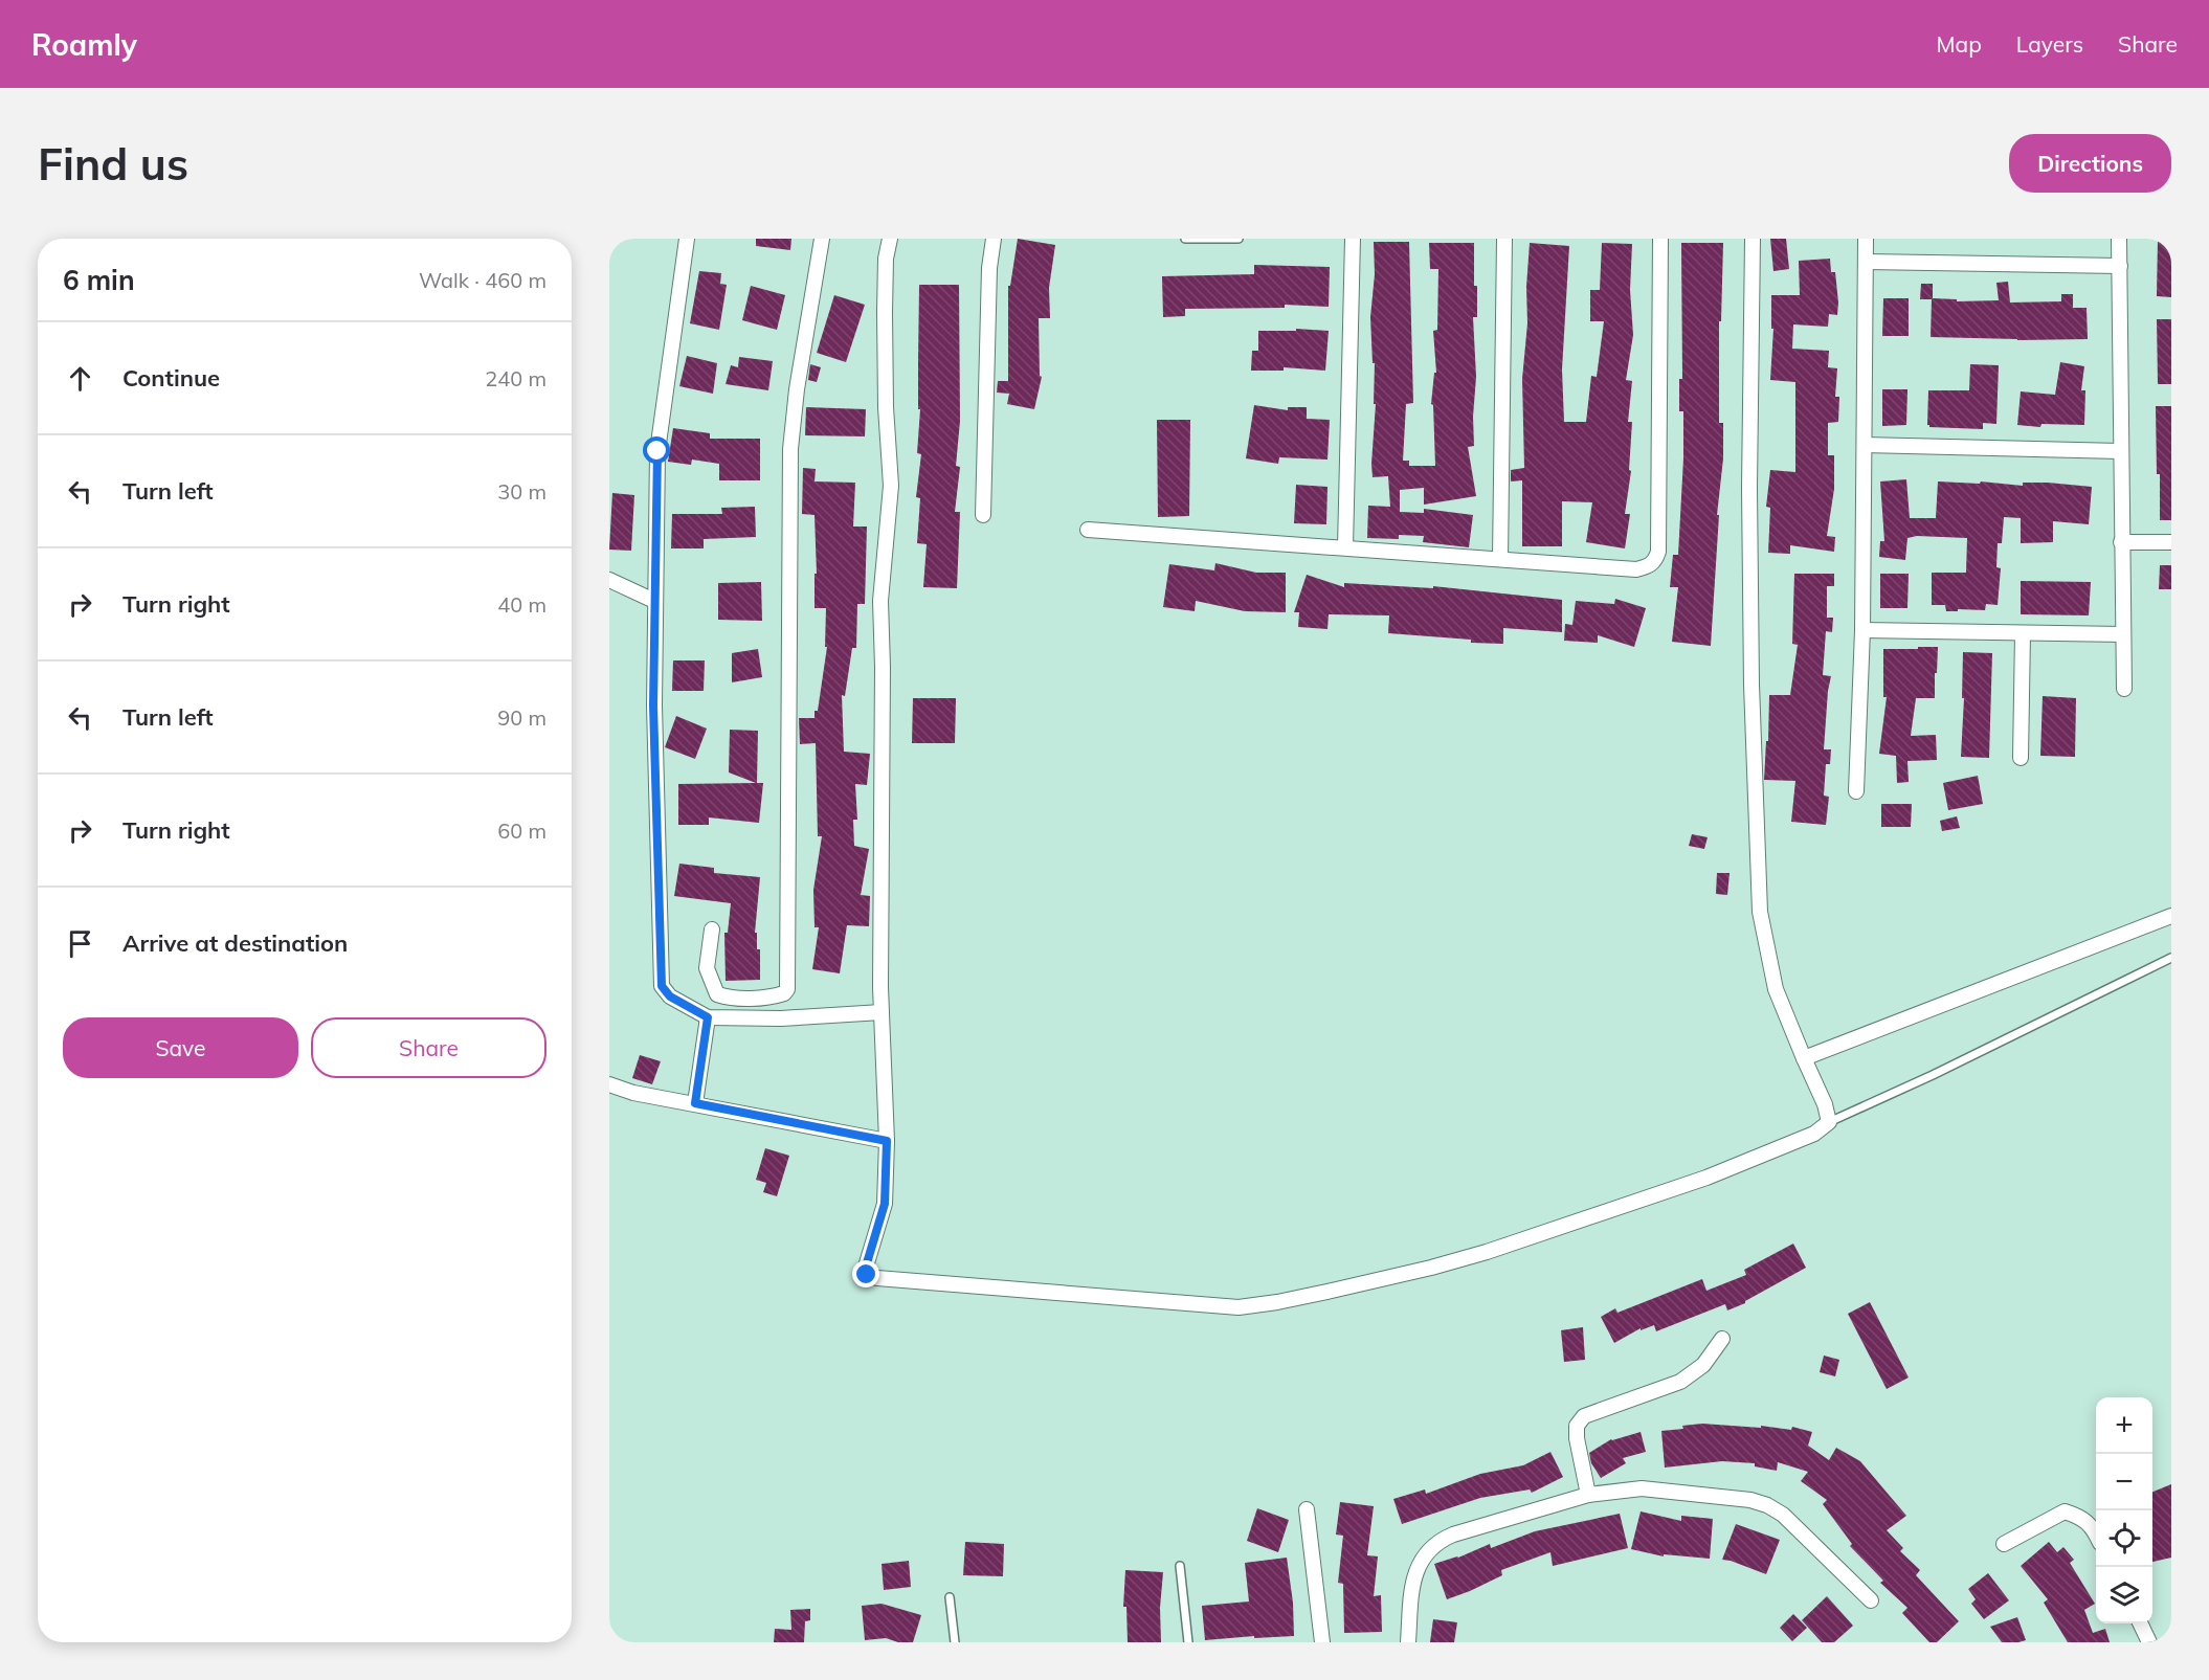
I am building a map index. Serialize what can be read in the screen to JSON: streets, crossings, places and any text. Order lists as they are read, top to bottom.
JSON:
{
  "page": {
    "header": "Roamly",
    "nav": ["Map", "Layers", "Share"],
    "buttons": [
      "Directions",
      ["Save", "Share"]
    ],
    "title": "Find us",
    "heading": ["6 min", "Walk · 460 m"],
    "list": [
      ["Continue", "240 m"],
      ["Turn left", "30 m"],
      ["Turn right", "40 m"],
      ["Turn left", "90 m"],
      ["Turn right", "60 m"],
      "Arrive at destination"
    ],
    "map_buttons": ["+", "−"]
  }
}
